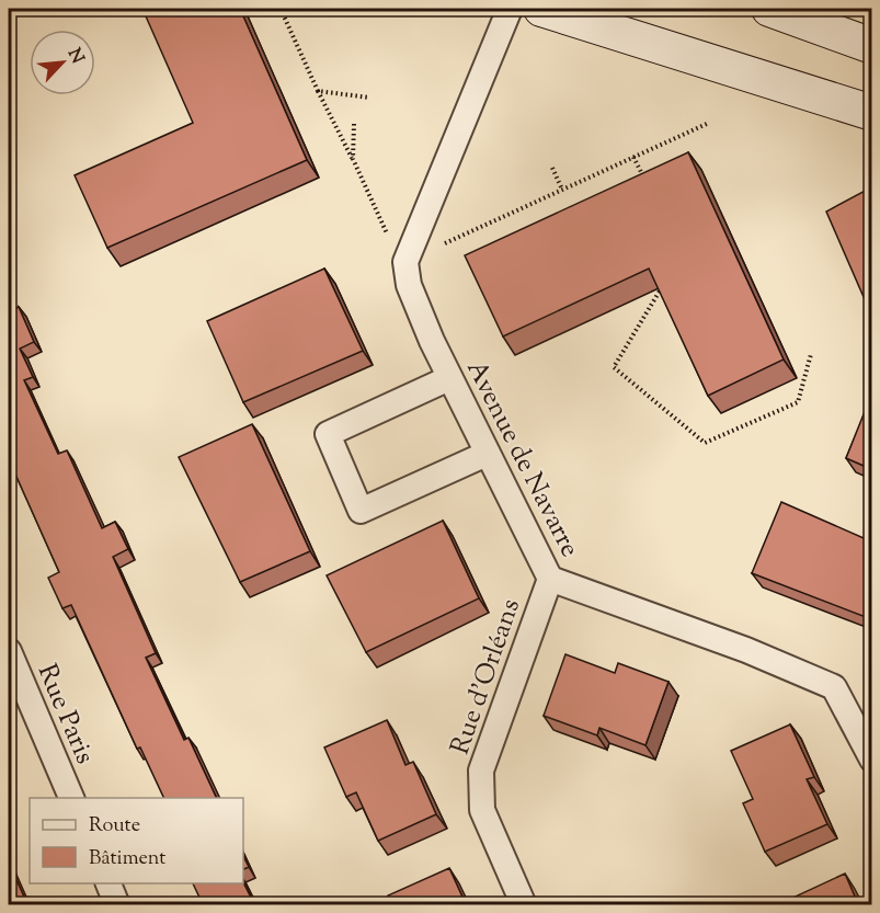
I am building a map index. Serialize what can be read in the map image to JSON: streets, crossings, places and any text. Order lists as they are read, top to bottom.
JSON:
{
  "streets": {
    "street": ["Avenue de Navarre", "Rue d'Orléans", "Rue Paris"]
  },
  "crossings": [
    ["Avenue de Navarre", "Rue d'Orléans"]
  ],
  "legend": ["Route", "Bâtiment"],
  "north": "top right"
}
